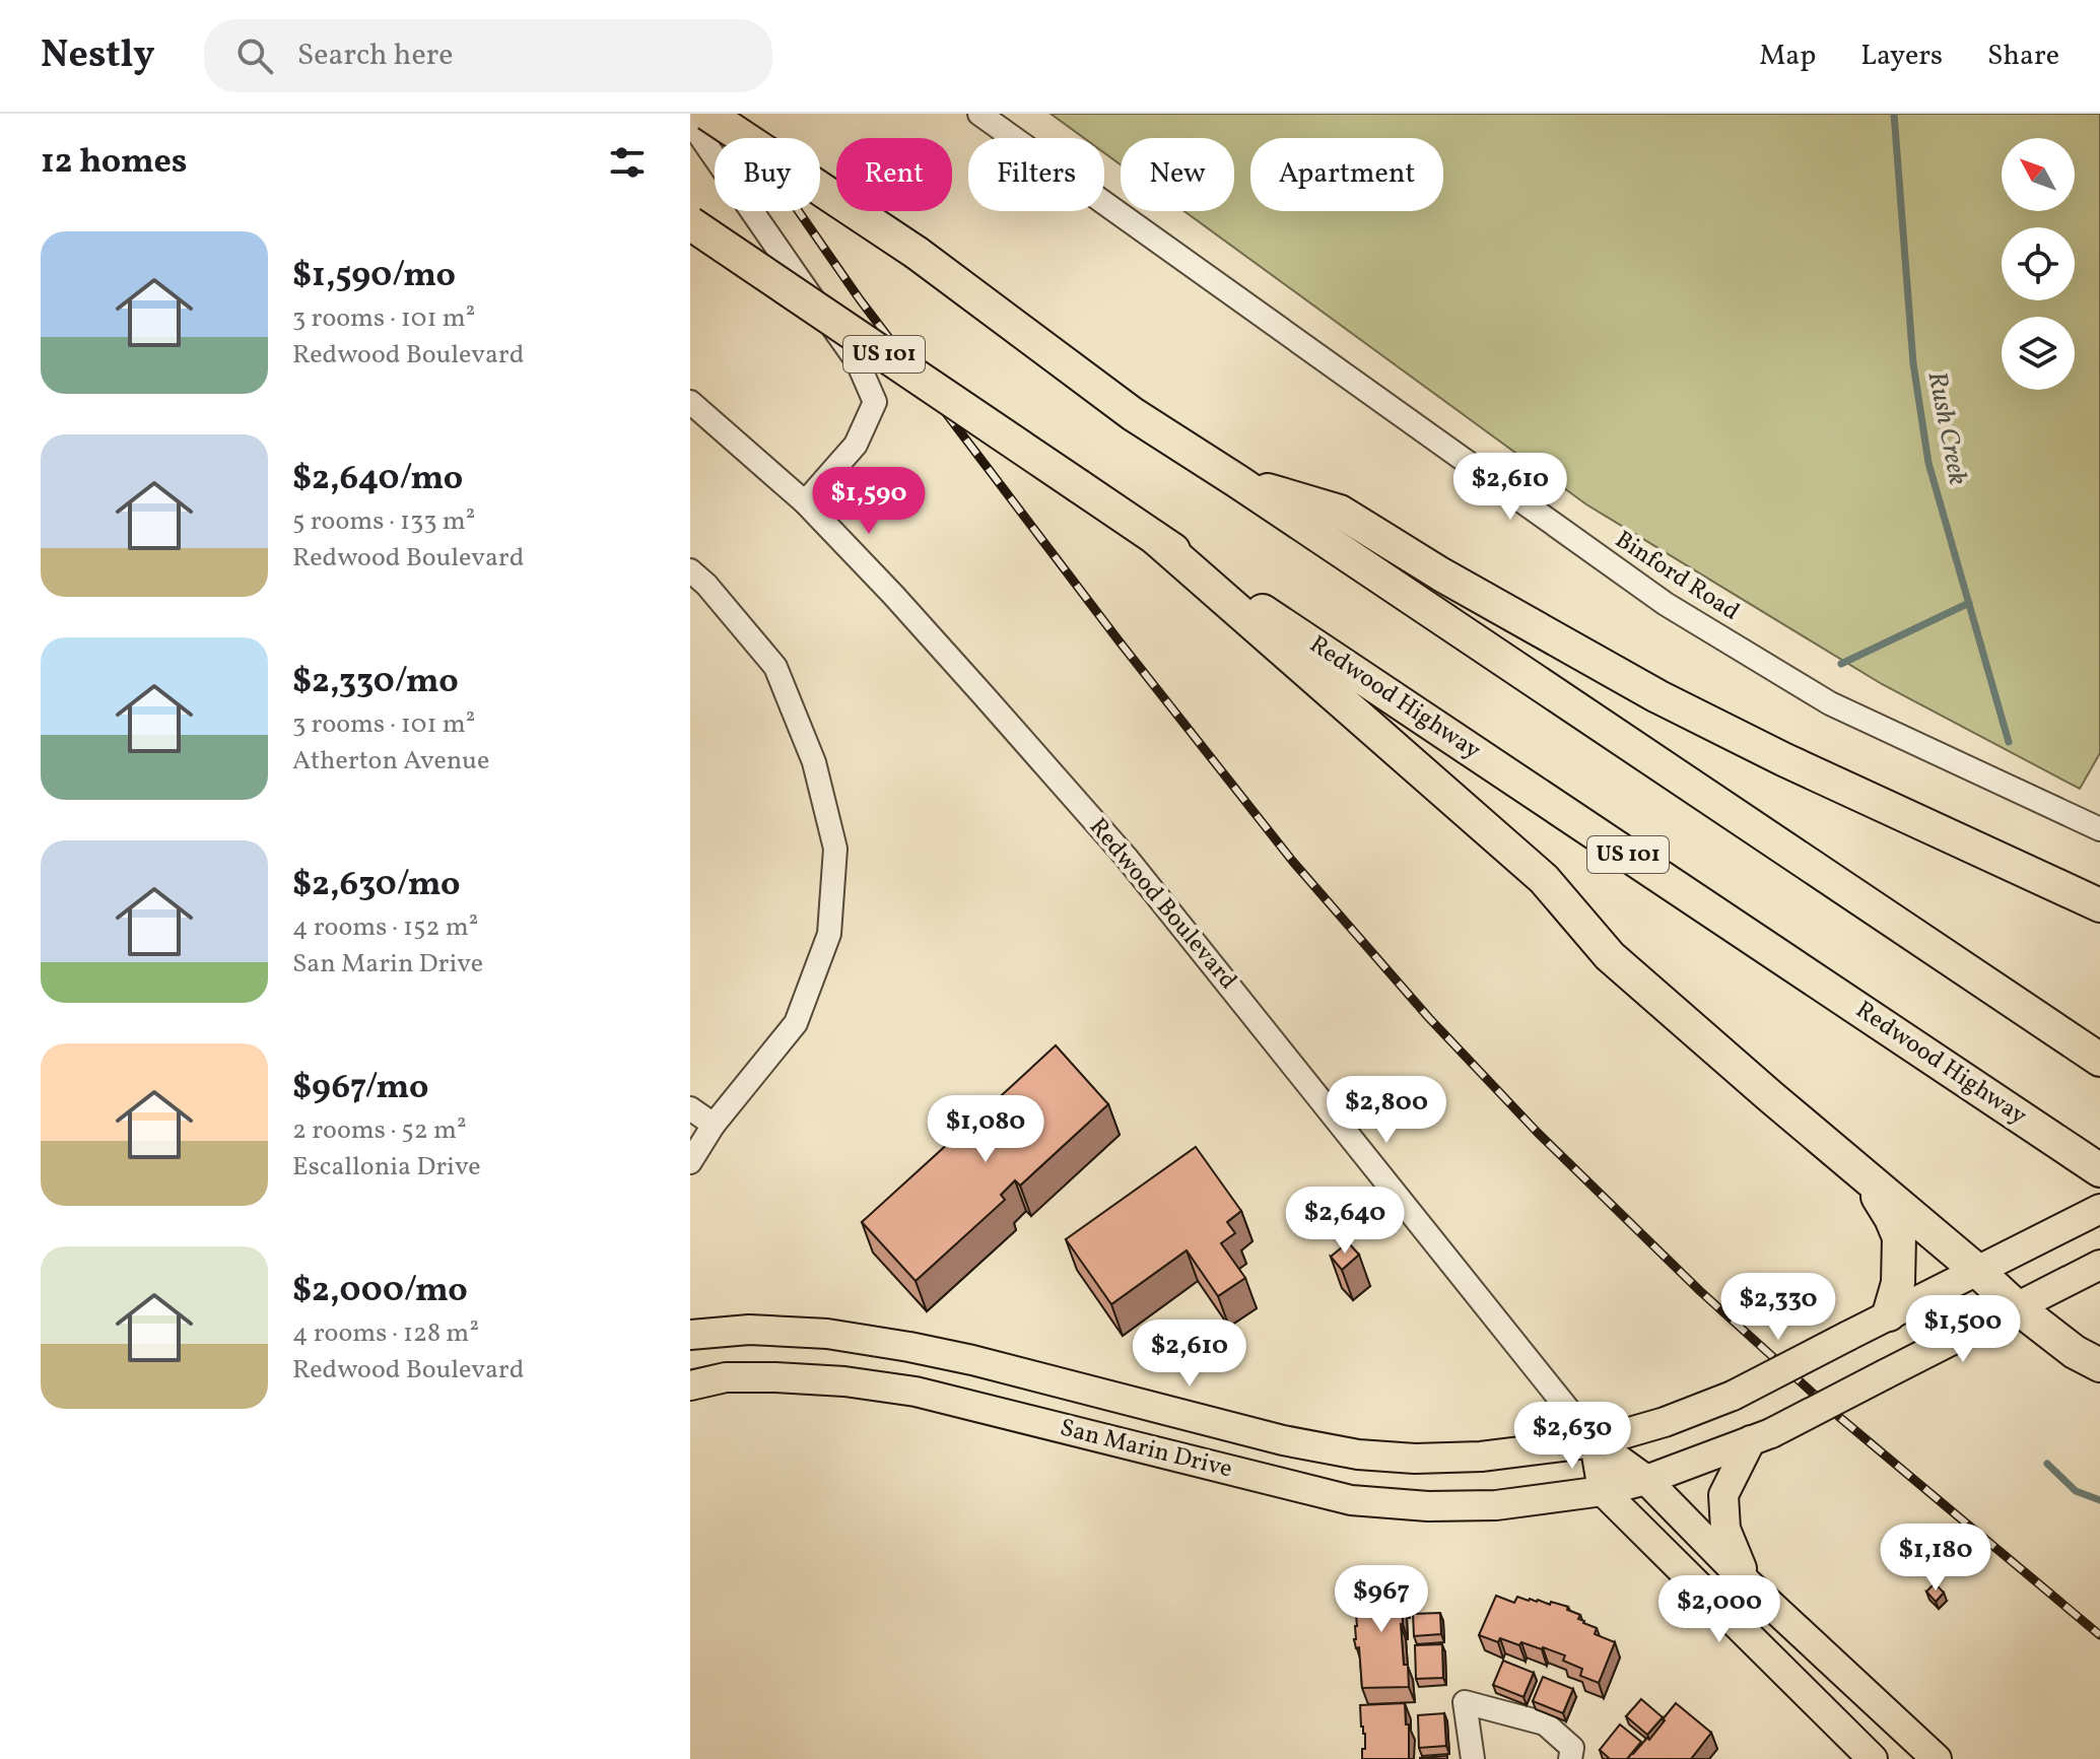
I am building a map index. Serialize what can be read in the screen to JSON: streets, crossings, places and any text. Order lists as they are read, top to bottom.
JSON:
{
  "streets": {
    "highway": ["US 101", "Redwood Highway"],
    "main road": ["Redwood Boulevard", "San Marin Drive"],
    "street": ["Binford Road"]
  },
  "crossings": [
    ["Redwood Boulevard", "San Marin Drive"]
  ],
  "water": ["Rush Creek"],
  "north": "top left",
  "page": {
    "header": "Nestly",
    "search": "Search here",
    "nav": ["Map", "Layers", "Share"],
    "heading": "12 homes",
    "chip": [
      "Buy",
      "Rent",
      "Filters",
      "New",
      "Apartment"
    ],
    "list": [
      {
        "name": "$1,590/mo",
        "note": "3 rooms · 101 m² · Redwood Boulevard"
      },
      {
        "name": "$2,640/mo",
        "note": "5 rooms · 133 m² · Redwood Boulevard"
      },
      {
        "name": "$2,330/mo",
        "note": "3 rooms · 101 m² · Atherton Avenue"
      },
      {
        "name": "$2,630/mo",
        "note": "4 rooms · 152 m² · San Marin Drive"
      },
      {
        "name": "$967/mo",
        "note": "2 rooms · 52 m² · Escallonia Drive"
      },
      {
        "name": "$2,000/mo",
        "note": "4 rooms · 128 m² · Redwood Boulevard"
      }
    ],
    "price": [
      "$2,610",
      "$1,590",
      "$2,800",
      "$1,080",
      "$2,640",
      "$2,330",
      "$1,500",
      "$2,610",
      "$2,630",
      "$1,180",
      "$967",
      "$2,000"
    ]
  }
}
